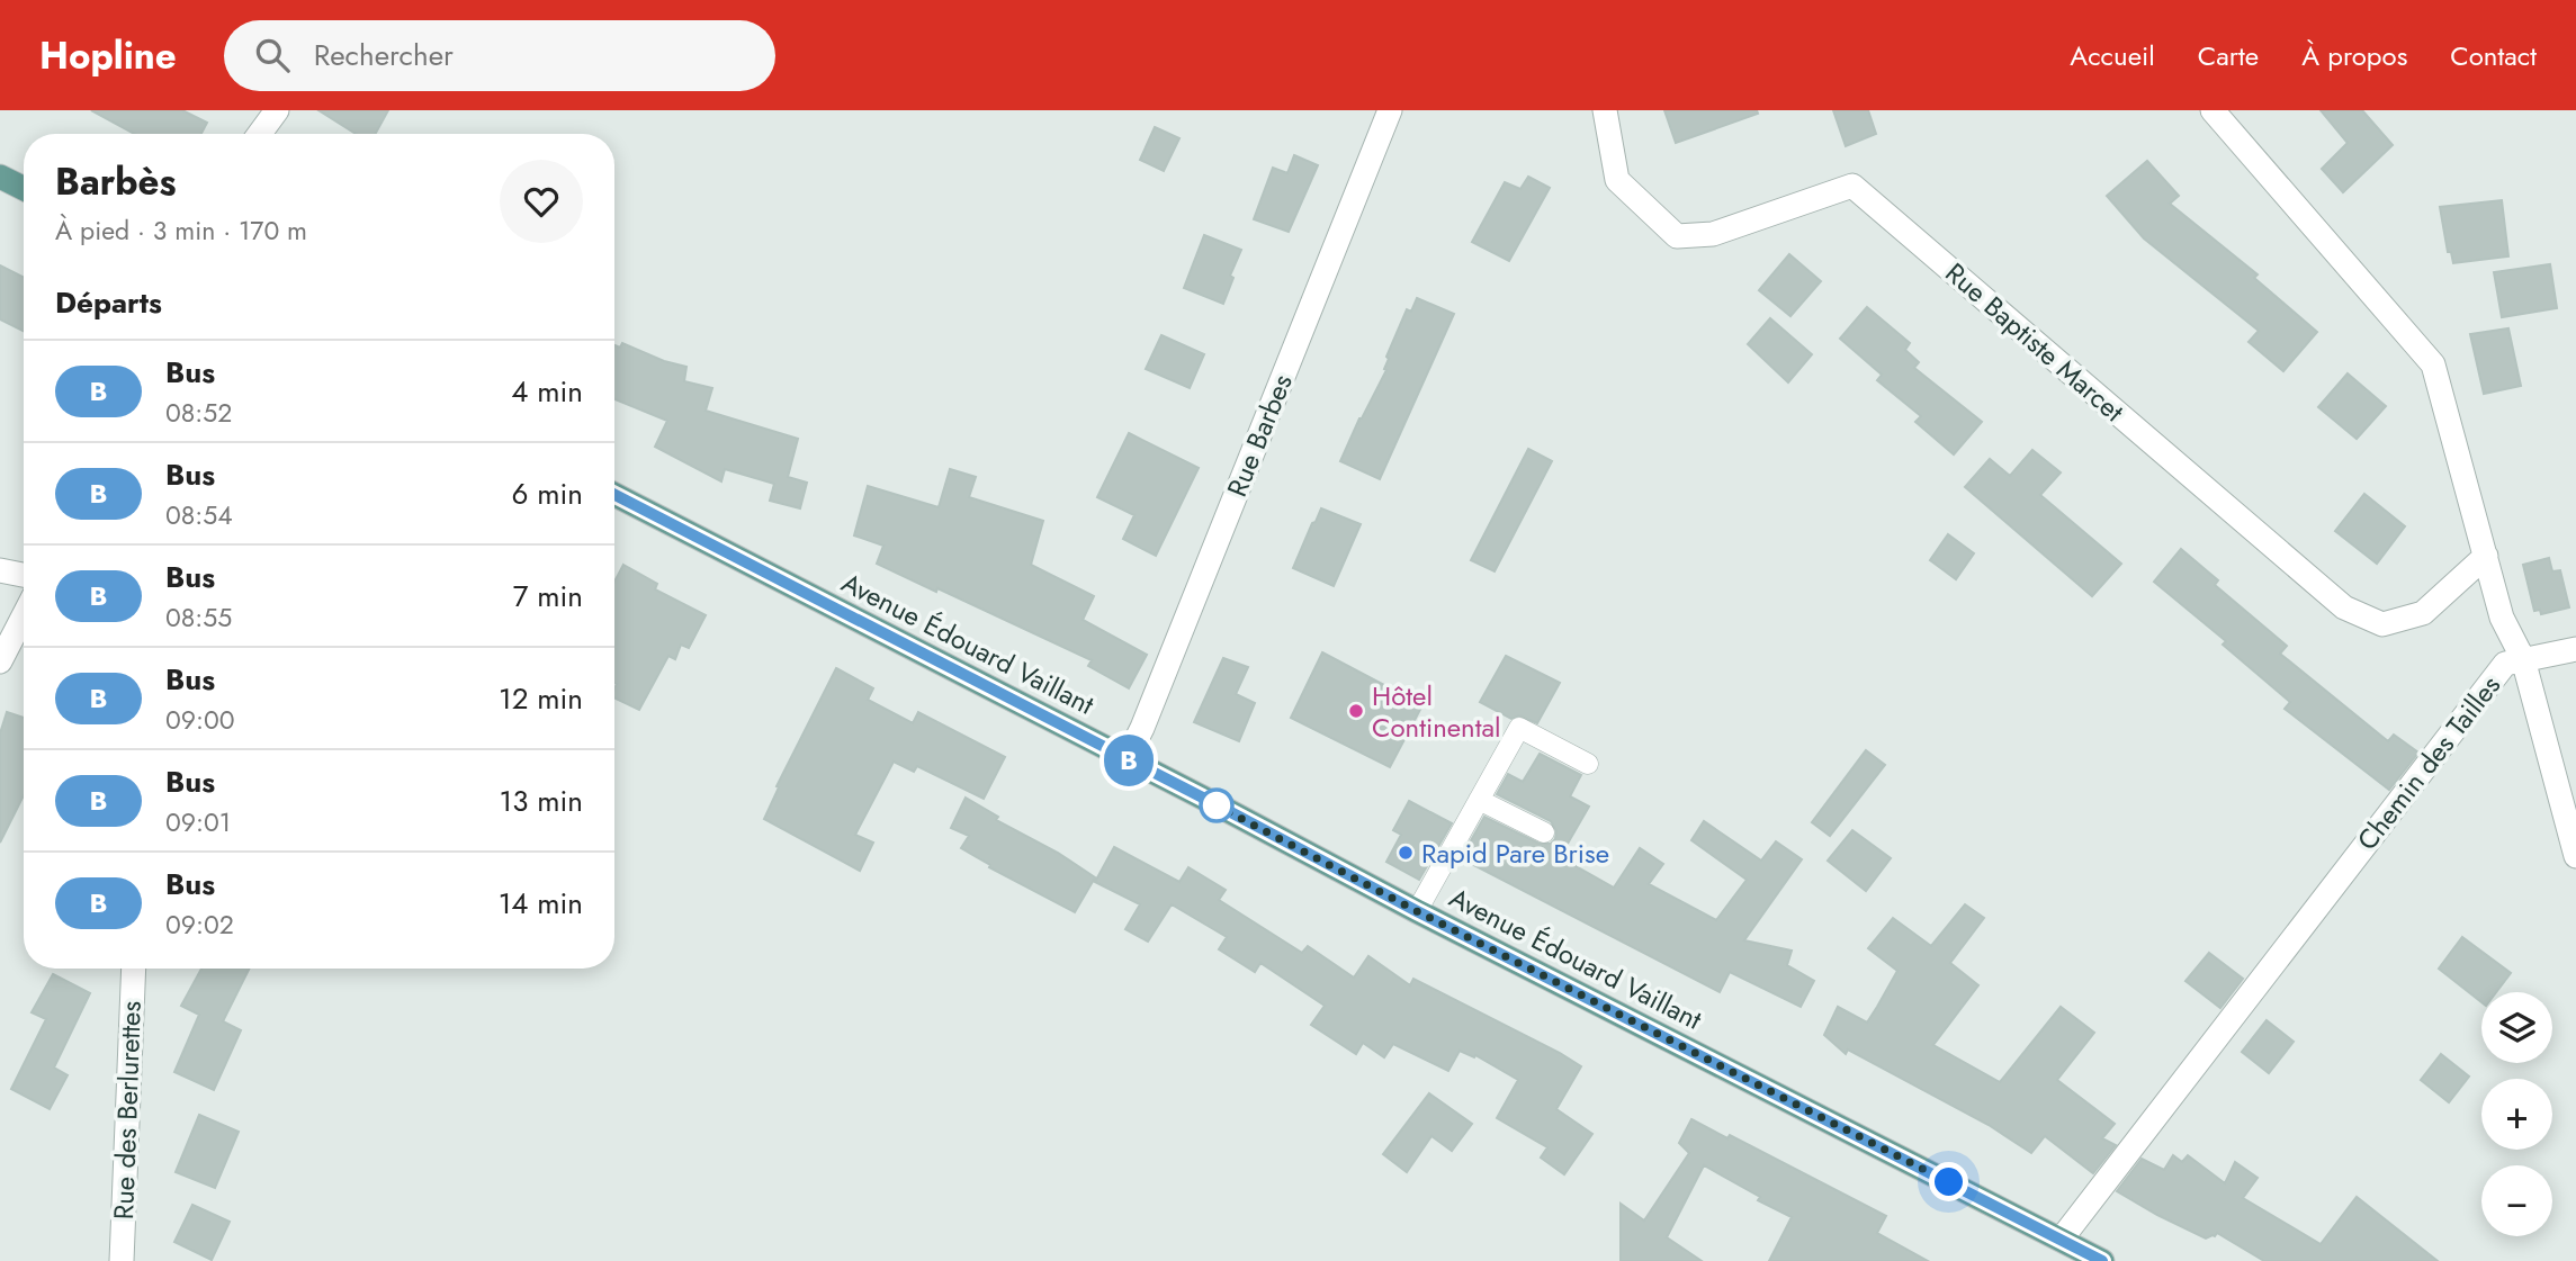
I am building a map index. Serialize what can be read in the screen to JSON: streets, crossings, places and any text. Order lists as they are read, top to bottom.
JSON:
{
  "streets": {
    "main road": ["Avenue Édouard Vaillant"],
    "street": [
      "Rue Baptiste Marcet",
      "Rue Barbes",
      "Chemin des Tailles",
      "Rue des Berlurettes"
    ]
  },
  "crossings": [
    ["Rue Baptiste Marcet", "Chemin des Tailles"],
    ["Rue Barbes", "Avenue Édouard Vaillant"],
    ["Avenue Édouard Vaillant", "Chemin des Tailles"]
  ],
  "places": ["Hôtel Continental", "Rapid Pare Brise"],
  "lines": ["bus line B"],
  "page": {
    "header": "Hopline",
    "search": "Rechercher",
    "nav": [
      "Accueil",
      "Carte",
      "À propos",
      "Contact"
    ],
    "on_map": "B",
    "heading": [
      ["Barbès", "À pied · 3 min · 170 m"],
      "Départs"
    ],
    "list": [
      {
        "mark": "B",
        "name": "Bus",
        "note": "08:52",
        "value": "4 min"
      },
      {
        "mark": "B",
        "name": "Bus",
        "note": "08:54",
        "value": "6 min"
      },
      {
        "mark": "B",
        "name": "Bus",
        "note": "08:55",
        "value": "7 min"
      },
      {
        "mark": "B",
        "name": "Bus",
        "note": "09:00",
        "value": "12 min"
      },
      {
        "mark": "B",
        "name": "Bus",
        "note": "09:01",
        "value": "13 min"
      },
      {
        "mark": "B",
        "name": "Bus",
        "note": "09:02",
        "value": "14 min"
      }
    ],
    "map_buttons": ["+", "−"]
  }
}
